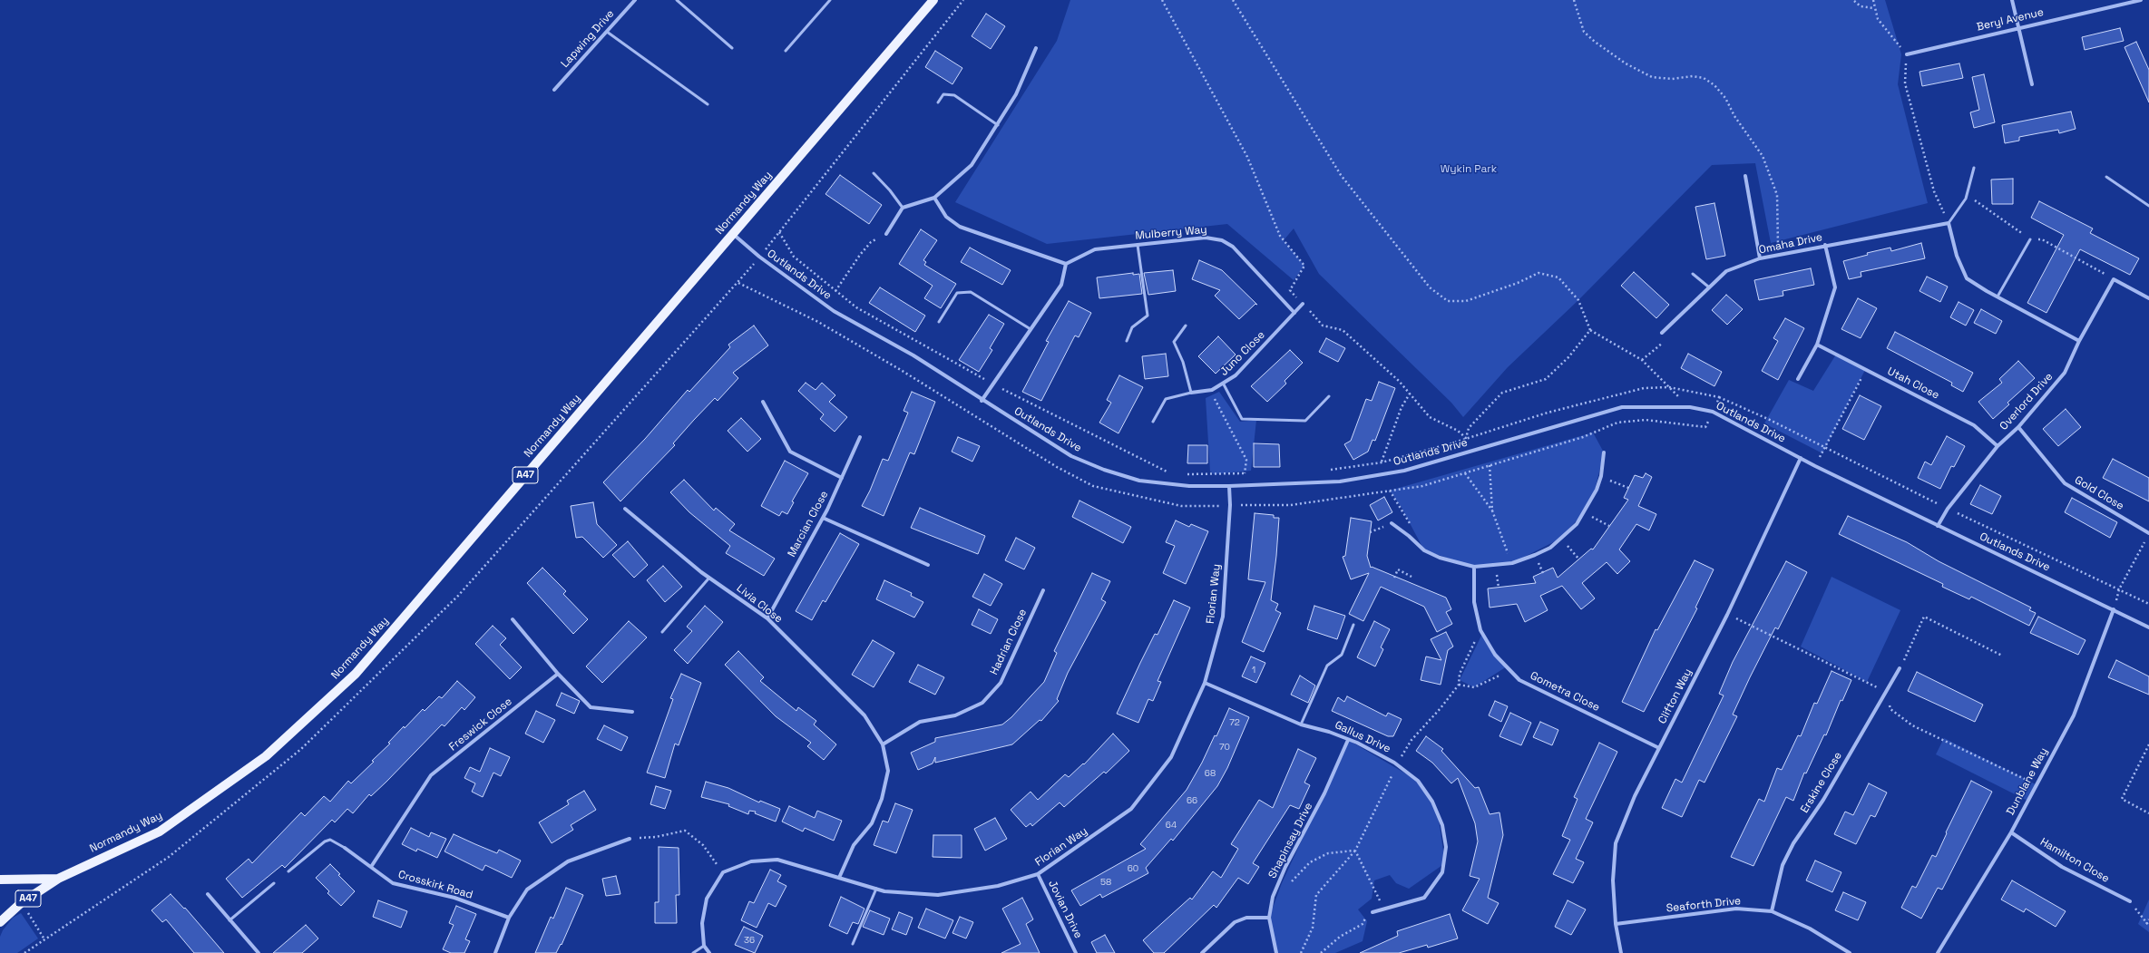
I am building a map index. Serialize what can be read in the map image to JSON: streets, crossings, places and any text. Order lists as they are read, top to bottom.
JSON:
{
  "streets": {
    "main road": ["Normandy Way", "A47"],
    "street": [
      "Beryl Avenue",
      "Lapwing Drive",
      "Mulberry Way",
      "Omaha Drive",
      "Outlands Drive",
      "Juno Close",
      "Utah Close",
      "Overlord Drive",
      "Gold Close",
      "Marcian Close",
      "Florian Way",
      "Livia Close",
      "Hadrian Close",
      "Gometra Close",
      "Clifton Way",
      "Freswick Close",
      "Gallus Drive",
      "Dunblane Way",
      "Erskine Close",
      "Shapinsay Drive",
      "Hamilton Close",
      "Crosskirk Road",
      "Seaforth Drive",
      "Jovian Drive"
    ]
  },
  "crossings": [
    ["Normandy Way", "Outlands Drive"],
    ["Mulberry Way", "Juno Close"],
    ["Outlands Drive", "Overlord Drive"],
    ["Outlands Drive", "Florian Way"],
    ["Outlands Drive", "Clifton Way"],
    ["Outlands Drive", "Dunblane Way"],
    ["Utah Close", "Overlord Drive"],
    ["Overlord Drive", "Gold Close"],
    ["Marcian Close", "Livia Close"],
    ["Florian Way", "Gallus Drive"],
    ["Florian Way", "Jovian Drive"],
    ["Livia Close", "Hadrian Close"],
    ["Gometra Close", "Clifton Way"],
    ["Clifton Way", "Seaforth Drive"],
    ["Freswick Close", "Crosskirk Road"],
    ["Gallus Drive", "Shapinsay Drive"],
    ["Dunblane Way", "Hamilton Close"],
    ["Erskine Close", "Seaforth Drive"]
  ],
  "parks": ["Wykin Park"],
  "house_numbers": [
    "1",
    "72",
    "70",
    "68",
    "66",
    "64",
    "60",
    "58",
    "36"
  ]
}
